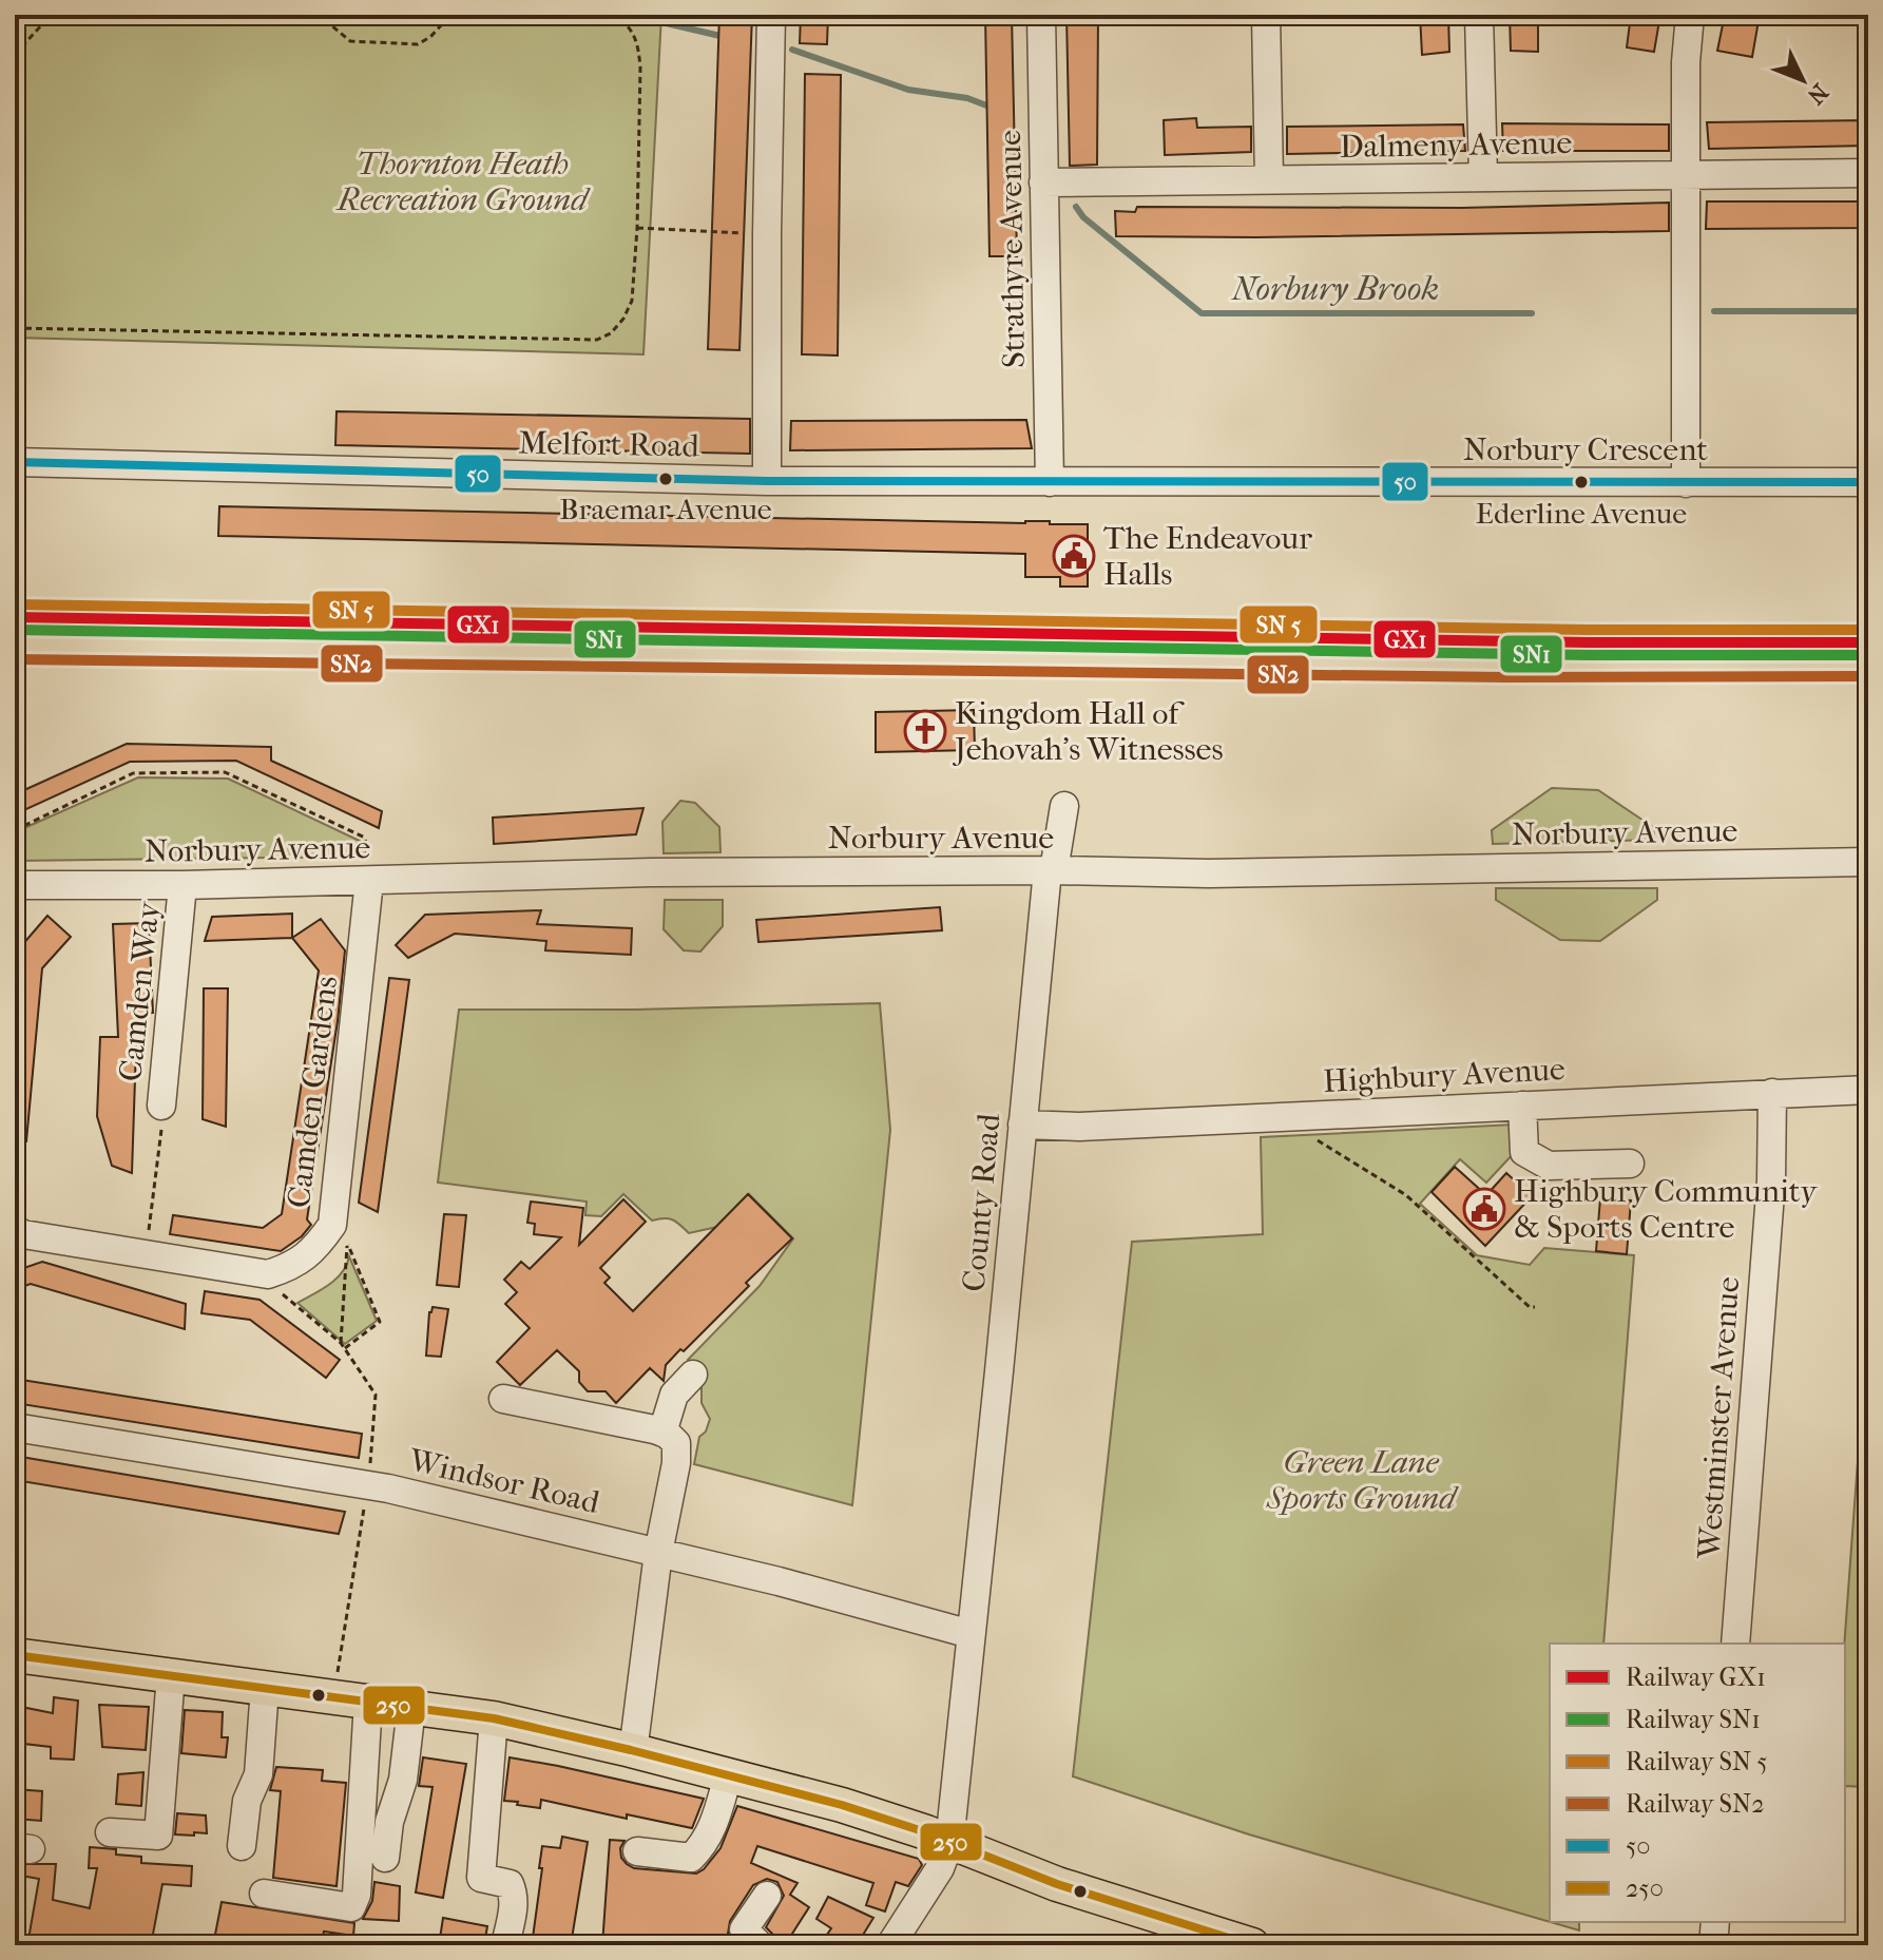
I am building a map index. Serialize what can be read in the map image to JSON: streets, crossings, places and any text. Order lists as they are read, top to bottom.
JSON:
{
  "streets": {
    "street": [
      "Dalmeny Avenue",
      "Strathyre Avenue",
      "Melfort Road",
      "Norbury Crescent",
      "Norbury Avenue",
      "Camden Way",
      "Highbury Avenue",
      "Camden Gardens",
      "County Road",
      "Westminster Avenue",
      "Windsor Road"
    ]
  },
  "crossings": [
    ["Dalmeny Avenue", "Strathyre Avenue"],
    ["Strathyre Avenue", "Melfort Road"],
    ["Strathyre Avenue", "Norbury Crescent"],
    ["Melfort Road", "Norbury Crescent"],
    ["Norbury Avenue", "Camden Way"],
    ["Norbury Avenue", "Camden Gardens"],
    ["Norbury Avenue", "County Road"],
    ["Highbury Avenue", "County Road"],
    ["Highbury Avenue", "Westminster Avenue"],
    ["County Road", "Windsor Road"]
  ],
  "water": ["Norbury Brook"],
  "parks": ["Thornton Heath Recreation Ground", "Green Lane Sports Ground"],
  "places": {
    "other": ["Braemar Avenue", "Ederline Avenue"],
    "public building": ["The Endeavour Halls", "Highbury Community & Sports Centre"],
    "church": ["Kingdom Hall of Jehovah's Witnesses"]
  },
  "lines": [
    "transit line 50",
    "rail line GX1",
    "rail line SN1",
    "rail line SN2",
    "transit line 250"
  ],
  "legend": [
    "Railway GX1",
    "Railway SN1",
    "Railway SN 5",
    "Railway SN2",
    "50",
    "250"
  ],
  "north": "bottom right"
}
